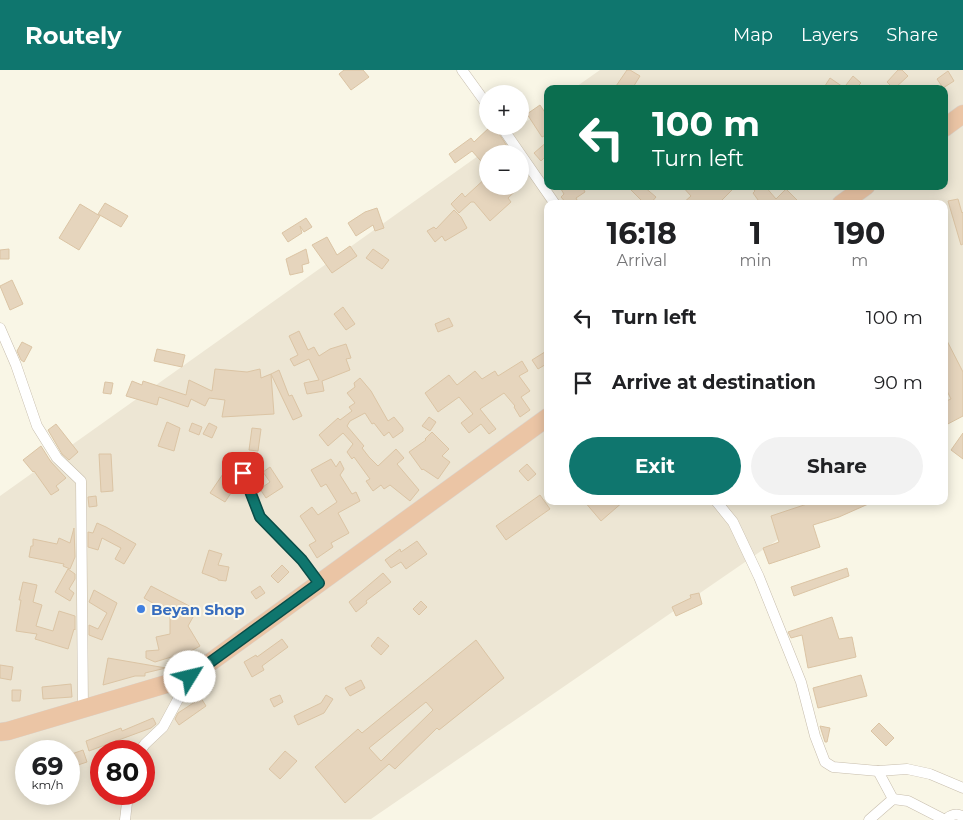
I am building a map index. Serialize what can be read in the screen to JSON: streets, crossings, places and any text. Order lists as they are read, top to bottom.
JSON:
{
  "places": ["Beyan Shop"],
  "page": {
    "header": "Routely",
    "nav": ["Map", "Layers", "Share"],
    "map_buttons": ["+", "−"],
    "turn": ["100 m", "Turn left"],
    "eta": [
      "16:18",
      "Arrival",
      "1",
      "min",
      "190",
      "m"
    ],
    "list": [
      {
        "name": "Turn left",
        "value": "100 m"
      },
      {
        "name": "Arrive at destination",
        "value": "90 m"
      }
    ],
    "buttons": ["Exit", "Share"],
    "speed": "69 km/h",
    "limit": "80"
  }
}
